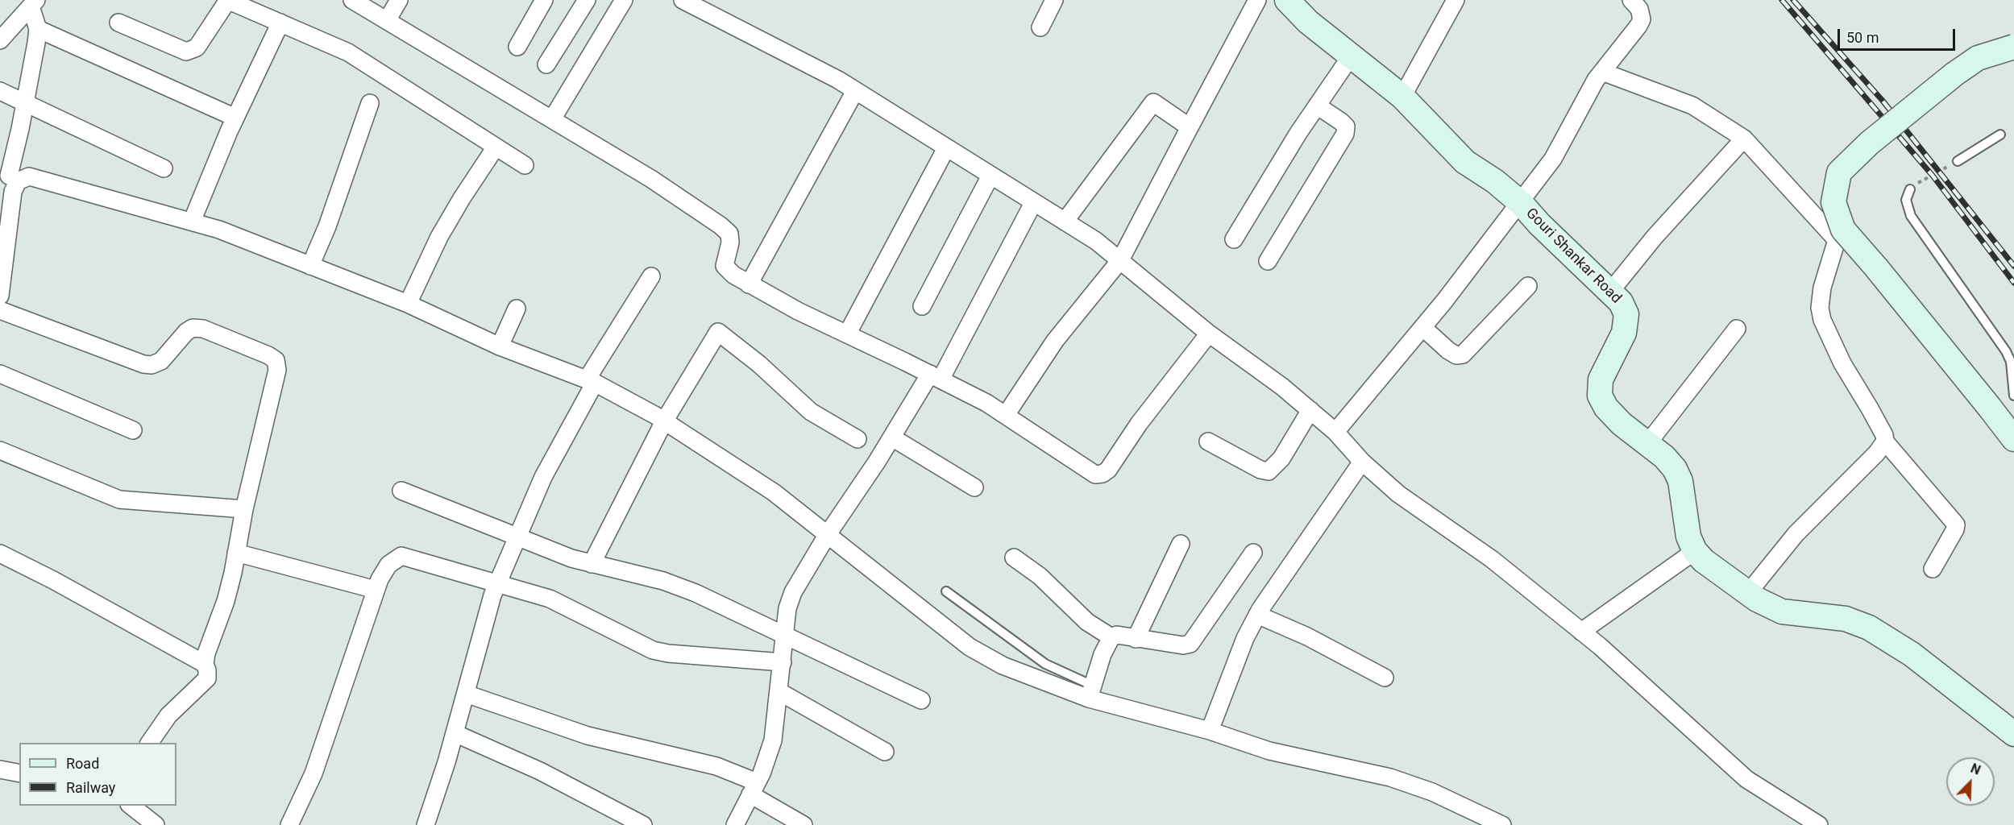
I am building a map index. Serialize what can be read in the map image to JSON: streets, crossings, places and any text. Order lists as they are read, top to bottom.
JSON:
{
  "streets": {
    "street": ["Gouri Shankar Road"]
  },
  "legend": ["Road", "Railway"],
  "scale_bar": "50 m",
  "north": "top right"
}
